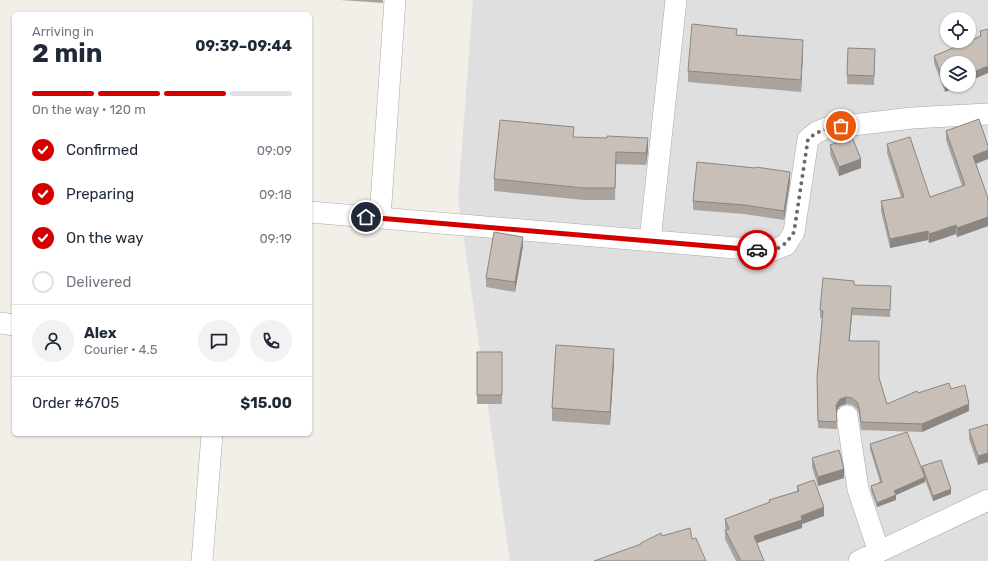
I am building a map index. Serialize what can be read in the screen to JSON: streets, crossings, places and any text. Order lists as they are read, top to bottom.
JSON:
{
  "page": {
    "heading": ["2 min", "Arriving in", "09:39–09:44"],
    "panel": [
      "Alex",
      "Courier · 4.5",
      "Order #6705",
      "$15.00"
    ],
    "bar": "On the way · 120 m",
    "list": [
      ["Confirmed", "09:09"],
      ["Preparing", "09:18"],
      ["On the way", "09:19"],
      "Delivered"
    ]
  }
}
